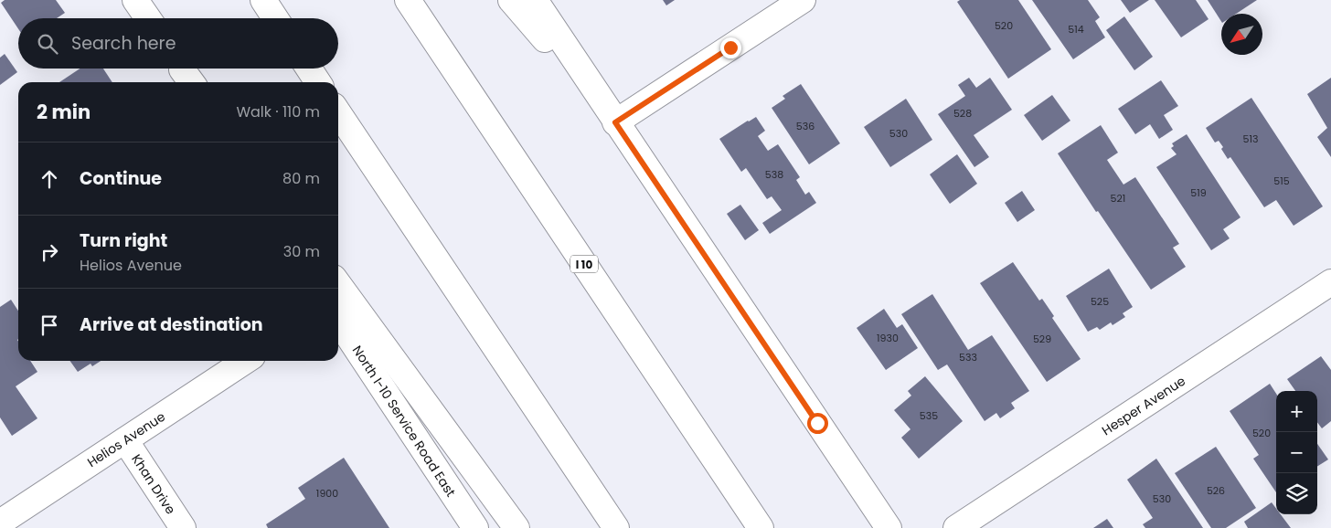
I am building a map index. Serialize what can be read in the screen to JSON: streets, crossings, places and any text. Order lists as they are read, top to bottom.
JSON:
{
  "streets": {
    "main road": [
      "I 10",
      "Hesper Avenue",
      "North I-10 Service Road East",
      "Helios Avenue",
      "Khan Drive"
    ]
  },
  "crossings": [
    ["Helios Avenue", "Khan Drive"]
  ],
  "house_numbers": [
    "520",
    "514",
    "528",
    "536",
    "530",
    "513",
    "538",
    "515",
    "519",
    "521",
    "525",
    "1930",
    "529",
    "533",
    "535",
    "520",
    "526",
    "1900",
    "530"
  ],
  "north": "bottom left",
  "page": {
    "search": "Search here",
    "heading": ["2 min", "Walk · 110 m"],
    "list": [
      ["Continue", "80 m"],
      ["Turn right", "Helios Avenue", "30 m"],
      "Arrive at destination"
    ],
    "map_buttons": ["+", "−"]
  }
}
